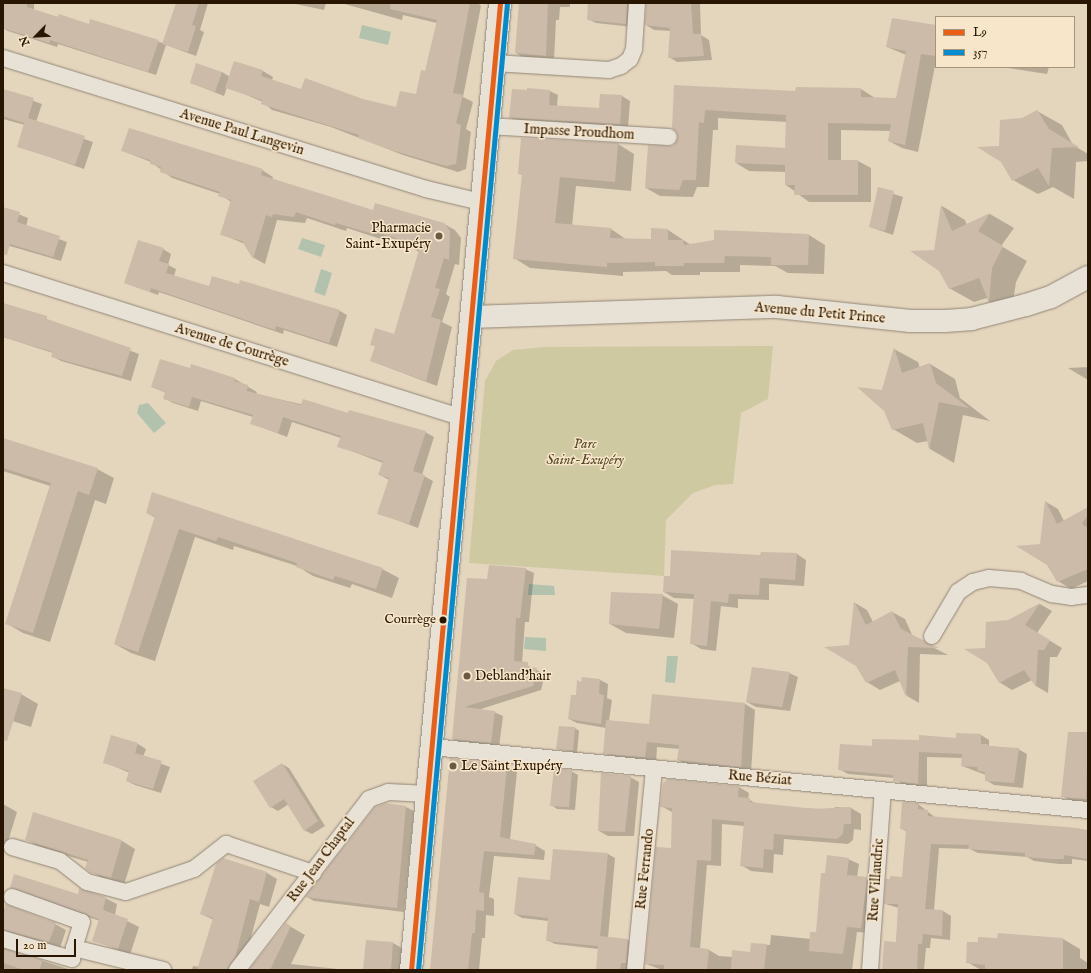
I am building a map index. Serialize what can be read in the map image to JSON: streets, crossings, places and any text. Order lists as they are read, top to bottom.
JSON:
{
  "streets": {
    "main road": ["Avenue du Petit Prince"],
    "street": [
      "Avenue Paul Langevin",
      "Impasse Proudhom",
      "Avenue de Courrège",
      "Rue Béziat",
      "Rue Jean Chaptal",
      "Rue Ferrando",
      "Rue Villaudric"
    ]
  },
  "crossings": [
    ["Rue Béziat", "Rue Ferrando"],
    ["Rue Béziat", "Rue Villaudric"]
  ],
  "parks": ["Parc Saint-Exupéry"],
  "places": [
    "Pharmacie Saint-Exupéry",
    "Courrège",
    "Debland'hair",
    "Le Saint Exupéry"
  ],
  "lines": ["transit line L9", "transit line 357"],
  "legend": ["L9", "357"],
  "scale_bar": "20 m",
  "north": "bottom left"
}
